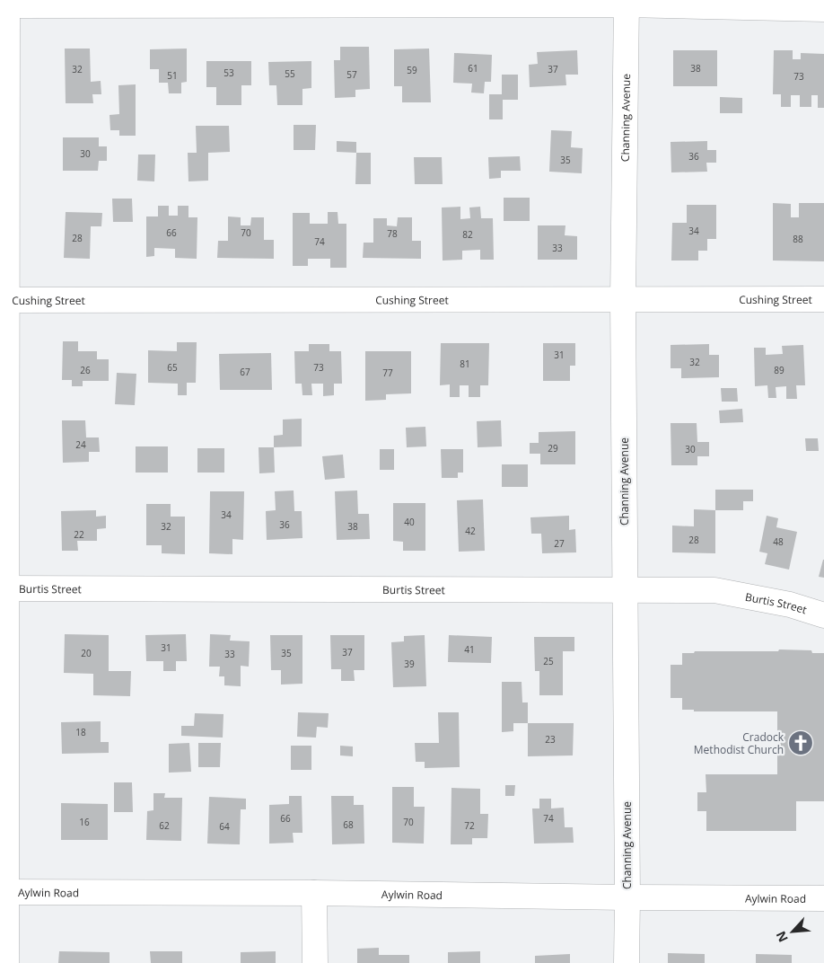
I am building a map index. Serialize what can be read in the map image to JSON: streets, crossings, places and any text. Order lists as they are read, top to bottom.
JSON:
{
  "streets": {
    "street": [
      "Channing Avenue",
      "Cushing Street",
      "Burtis Street",
      "Aylwin Road"
    ]
  },
  "crossings": [
    ["Channing Avenue", "Cushing Street"],
    ["Channing Avenue", "Burtis Street"],
    ["Channing Avenue", "Aylwin Road"]
  ],
  "places": {
    "church": ["Cradock Methodist Church"]
  },
  "house_numbers": [
    "61",
    "38",
    "32",
    "37",
    "59",
    "53",
    "55",
    "57",
    "51",
    "73",
    "30",
    "36",
    "35",
    "34",
    "66",
    "70",
    "78",
    "82",
    "28",
    "88",
    "74",
    "33",
    "31",
    "32",
    "81",
    "65",
    "73",
    "26",
    "89",
    "67",
    "77",
    "24",
    "29",
    "30",
    "34",
    "40",
    "36",
    "32",
    "38",
    "42",
    "22",
    "28",
    "48",
    "27",
    "31",
    "41",
    "37",
    "20",
    "35",
    "33",
    "25",
    "39",
    "18",
    "23",
    "66",
    "74",
    "16",
    "70",
    "68",
    "62",
    "72",
    "64"
  ],
  "north": "bottom left"
}
